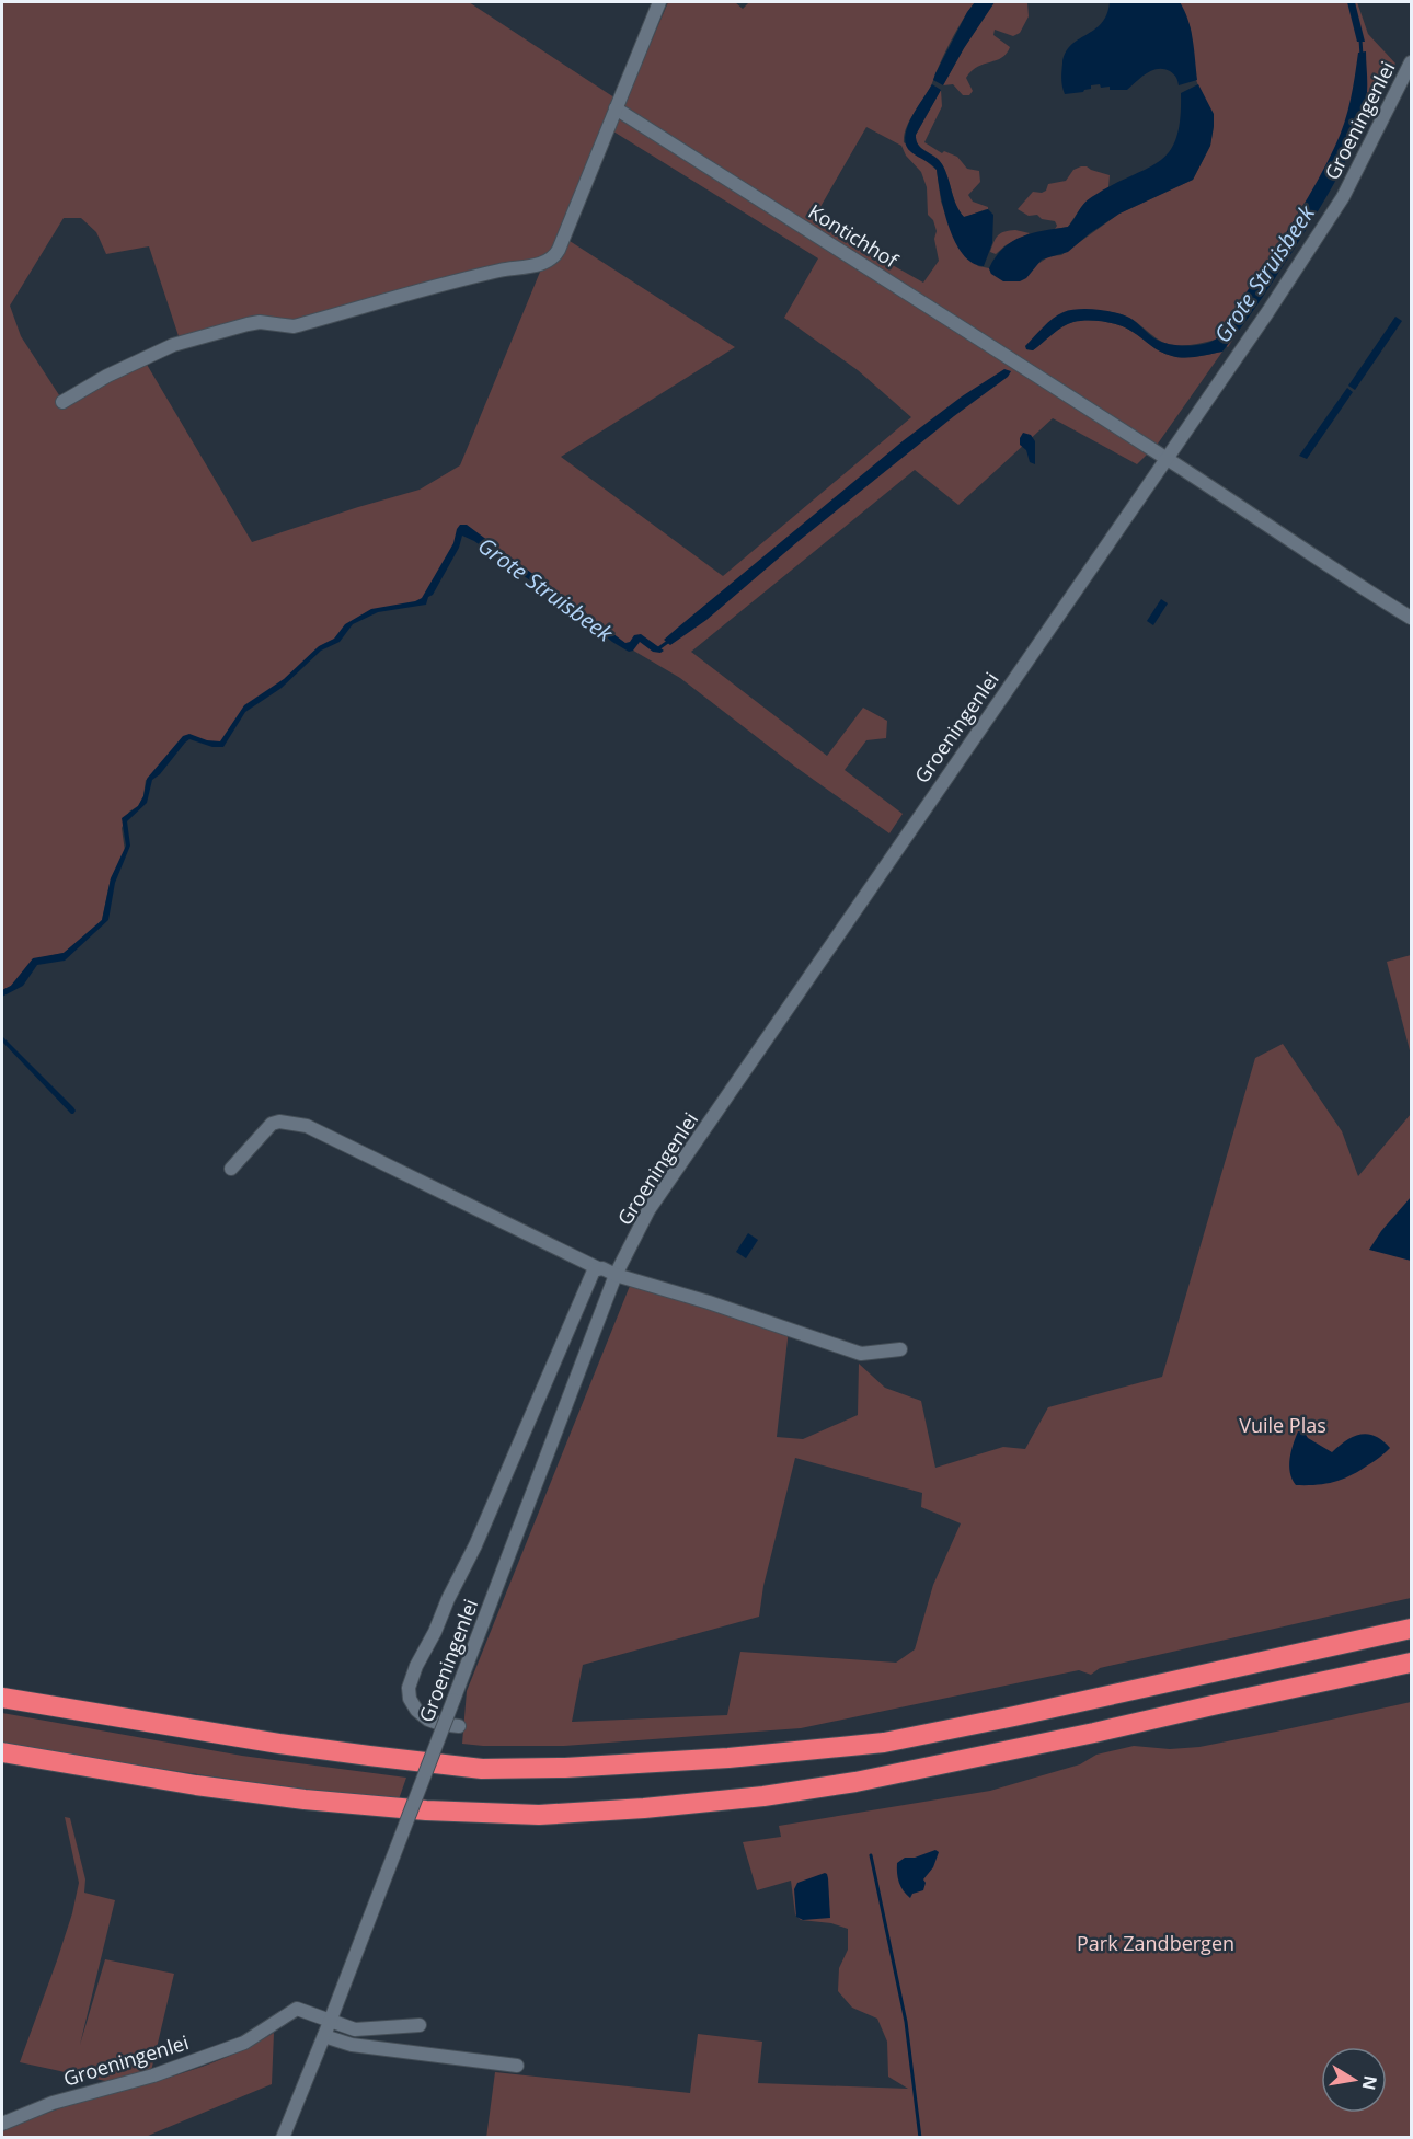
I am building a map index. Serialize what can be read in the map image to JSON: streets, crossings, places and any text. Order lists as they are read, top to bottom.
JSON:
{
  "streets": {
    "street": ["Groeningenlei", "Kontichhof"]
  },
  "crossings": [
    ["Groeningenlei", "Kontichhof"]
  ],
  "water": ["Grote Struisbeek"],
  "parks": ["Vuile Plas", "Park Zandbergen"],
  "north": "right"
}
